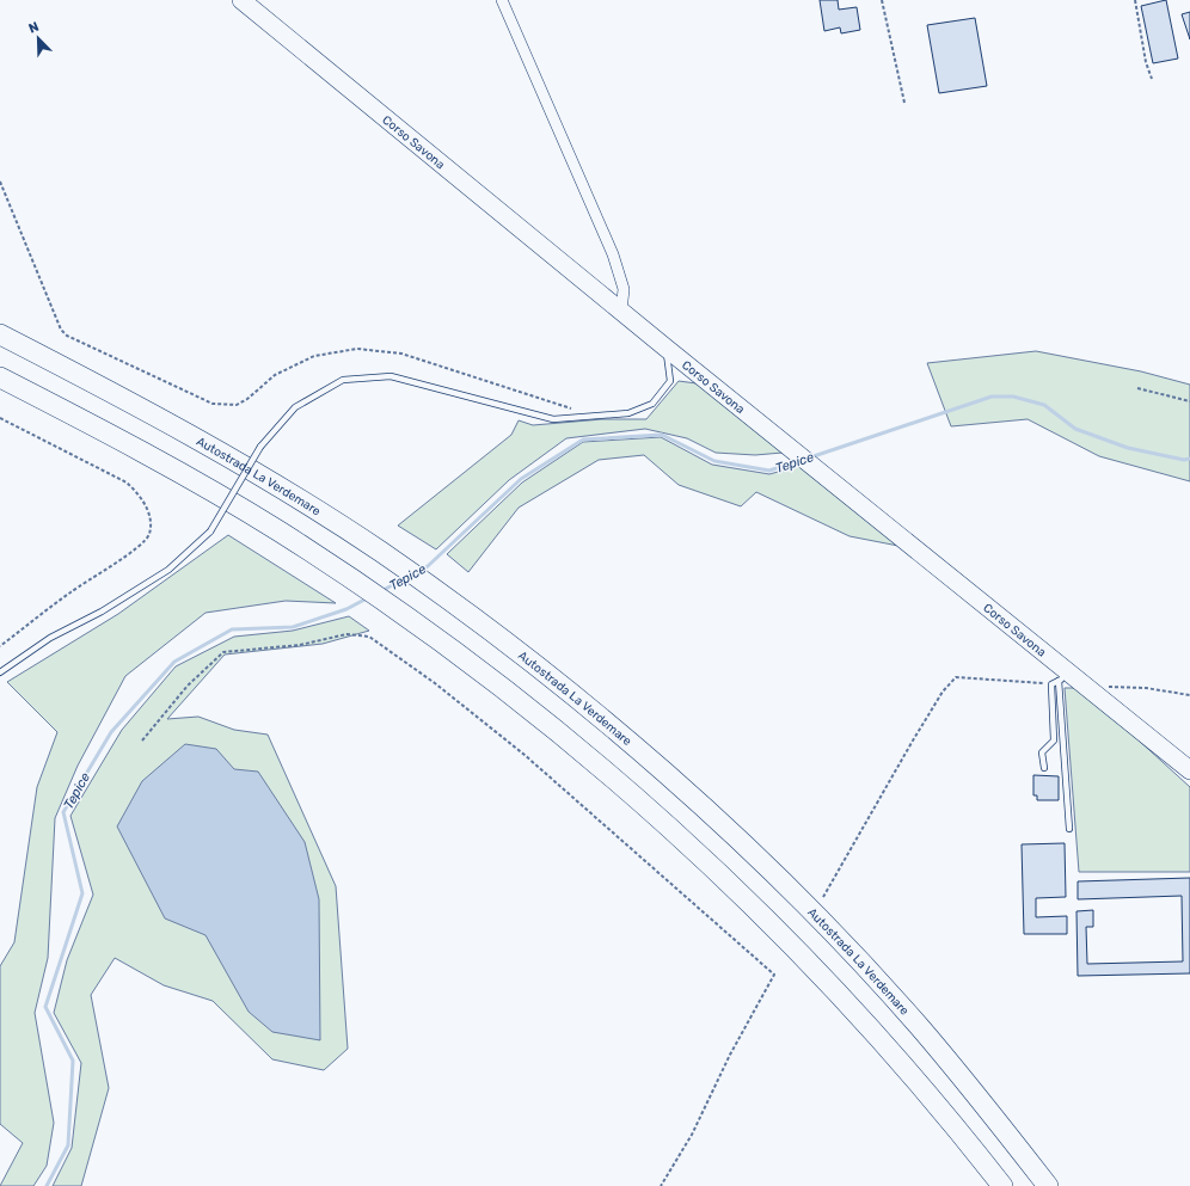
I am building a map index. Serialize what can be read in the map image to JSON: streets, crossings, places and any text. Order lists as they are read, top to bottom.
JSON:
{
  "streets": {
    "highway": ["Autostrada La Verdemare"],
    "main road": ["Corso Savona"]
  },
  "water": ["Tepice"],
  "north": "top left"
}
